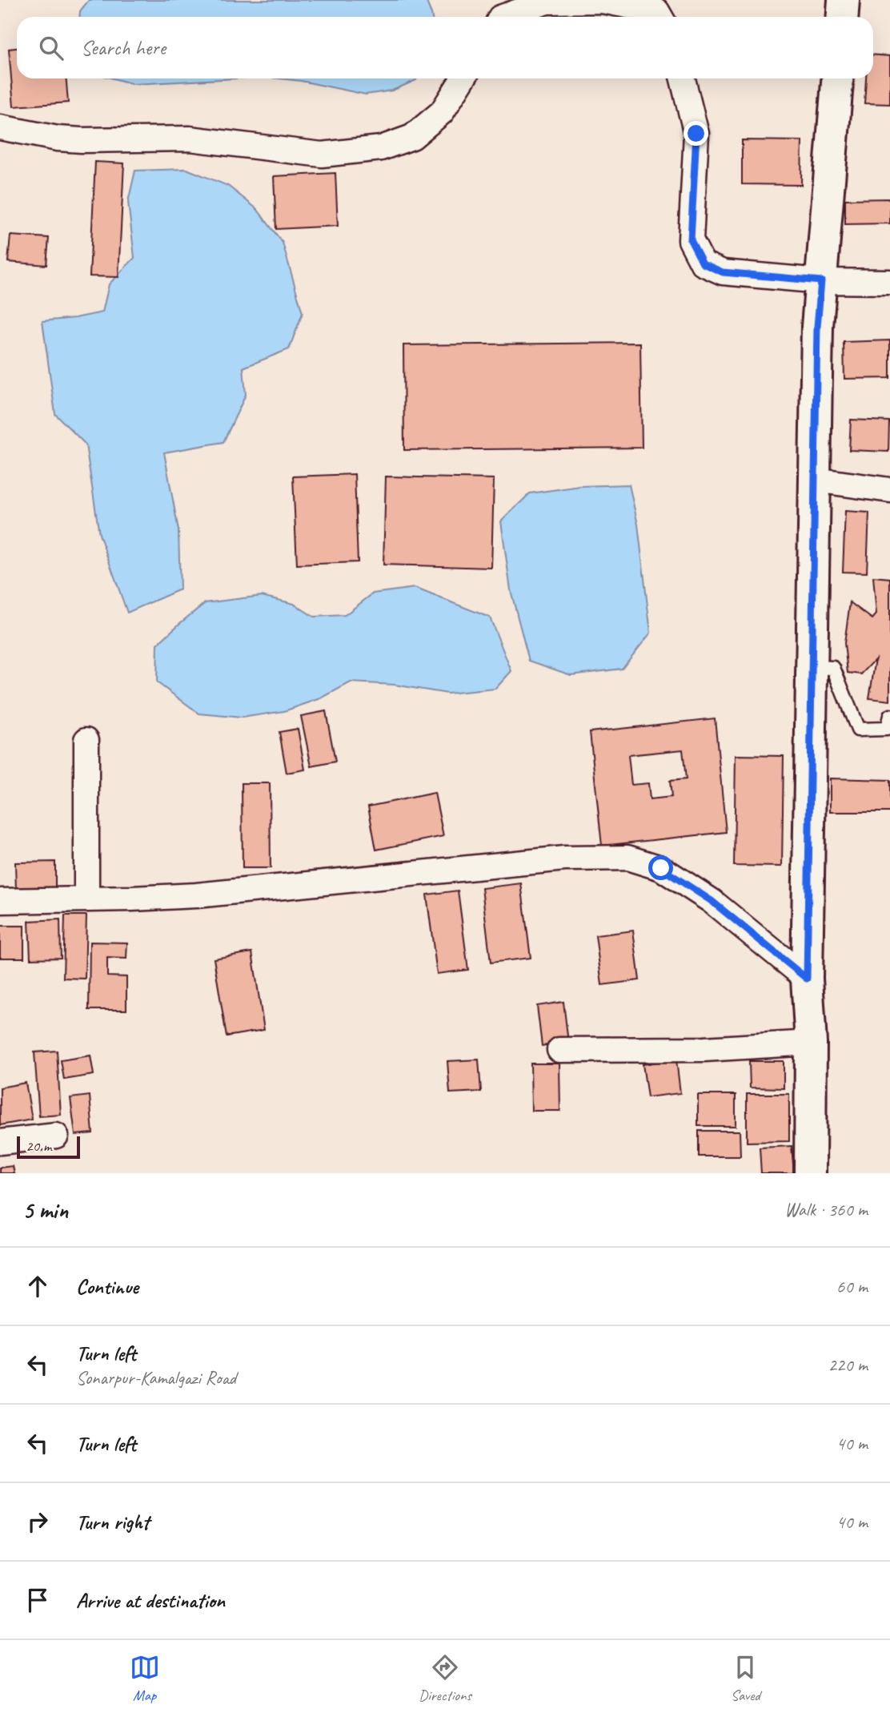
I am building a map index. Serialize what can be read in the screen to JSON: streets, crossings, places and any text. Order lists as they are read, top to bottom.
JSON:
{
  "scale_bar": "20 m",
  "page": {
    "search": "Search here",
    "scale": "20 m",
    "heading": ["5 min", "Walk · 360 m"],
    "list": [
      ["Continue", "60 m"],
      ["Turn left", "Sonarpur-Kamalgazi Road", "220 m"],
      ["Turn left", "40 m"],
      ["Turn right", "40 m"],
      "Arrive at destination"
    ],
    "nav": ["Map", "Directions", "Saved"]
  }
}
